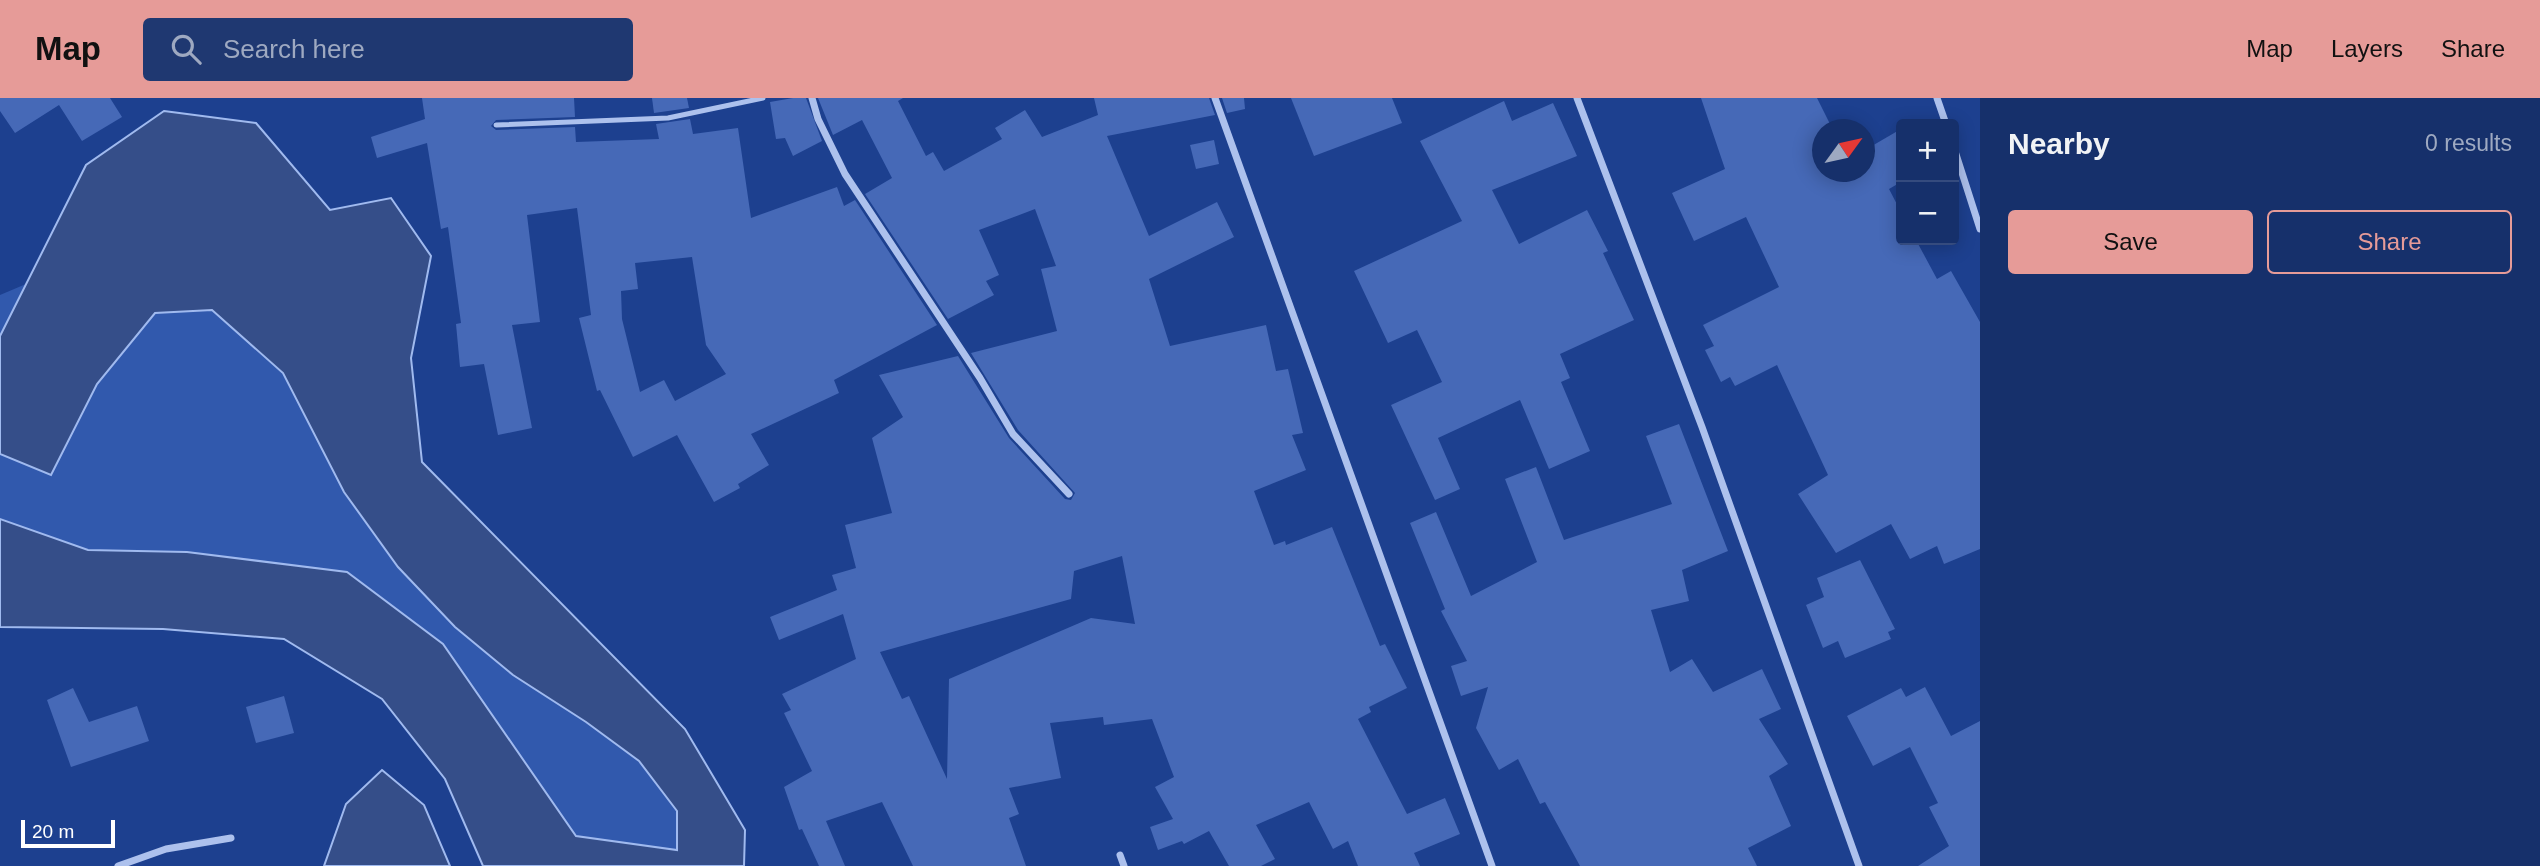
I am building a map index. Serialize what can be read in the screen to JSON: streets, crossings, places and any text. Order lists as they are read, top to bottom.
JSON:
{
  "scale_bar": "20 m",
  "north": "top right",
  "page": {
    "header": "Map",
    "search": "Search here",
    "nav": ["Map", "Layers", "Share"],
    "heading": ["Nearby", "0 results"],
    "map_buttons": ["+", "−"],
    "buttons": ["Save", "Share"],
    "scale": "20 m"
  }
}
